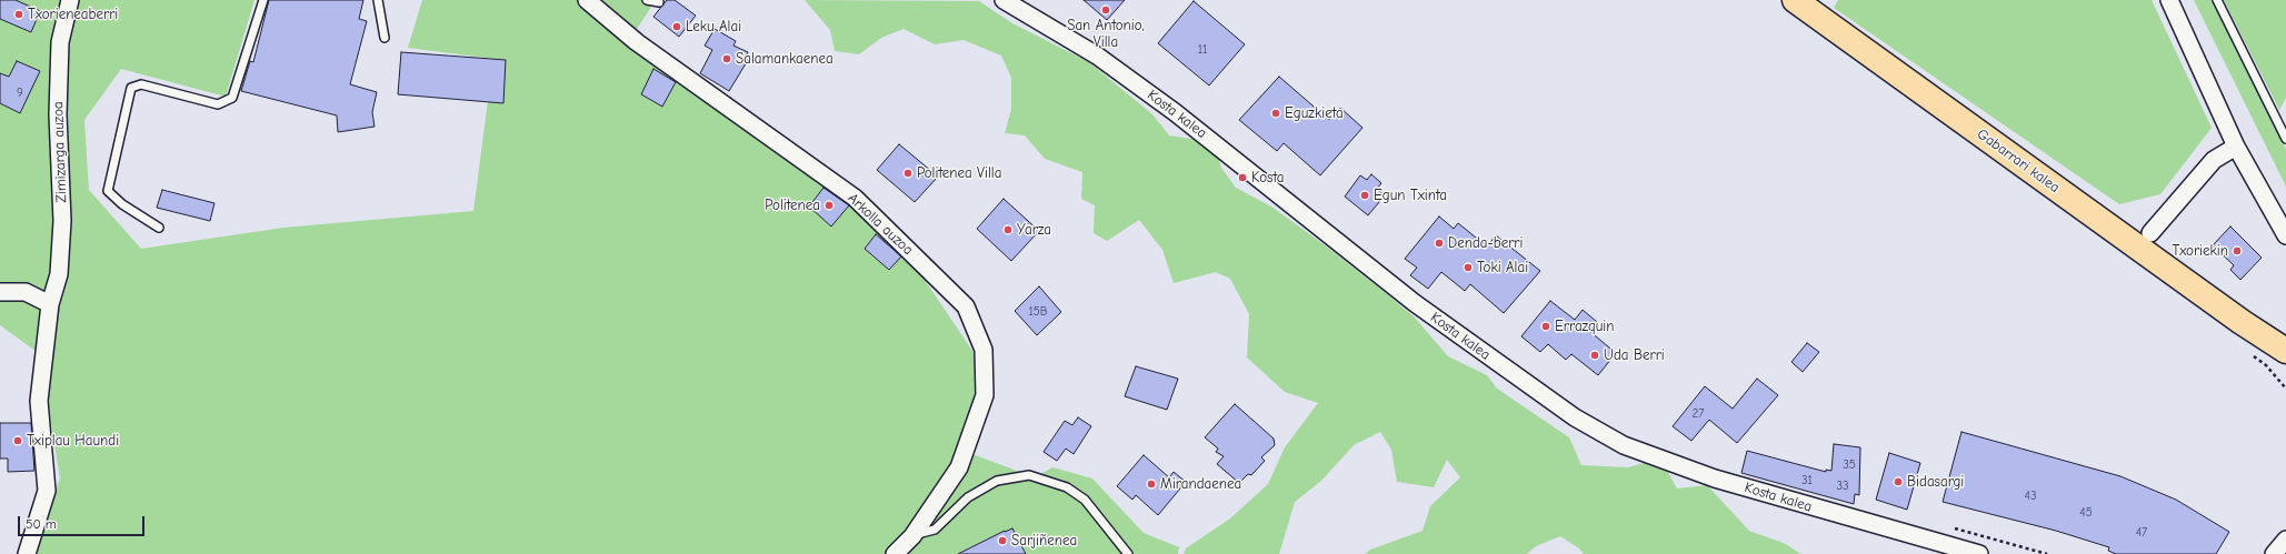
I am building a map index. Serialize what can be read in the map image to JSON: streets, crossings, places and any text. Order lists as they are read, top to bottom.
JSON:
{
  "streets": {
    "main road": ["Gabarrari kalea"],
    "street": ["Kosta kalea", "Zimizarga auzoa", "Arkolla auzoa"]
  },
  "places": [
    "San Antonio, Villa",
    "Txorieneaberri",
    "Leku Alai",
    "Salamankaenea",
    "Eguzkieta",
    "Politenea Villa",
    "Kosta",
    "Egun Txinta",
    "Politenea",
    "Yarza",
    "Denda-berri",
    "Txoriekin",
    "Toki Alai",
    "Errazquin",
    "Uda Berri",
    "Txiplau Haundi",
    "Bidasargi",
    "Mirandaenea",
    "Sarjiñenea"
  ],
  "house_numbers": [
    "11",
    "9",
    "15B",
    "27",
    "35",
    "31",
    "33",
    "43",
    "45",
    "47"
  ],
  "scale_bar": "50 m"
}
